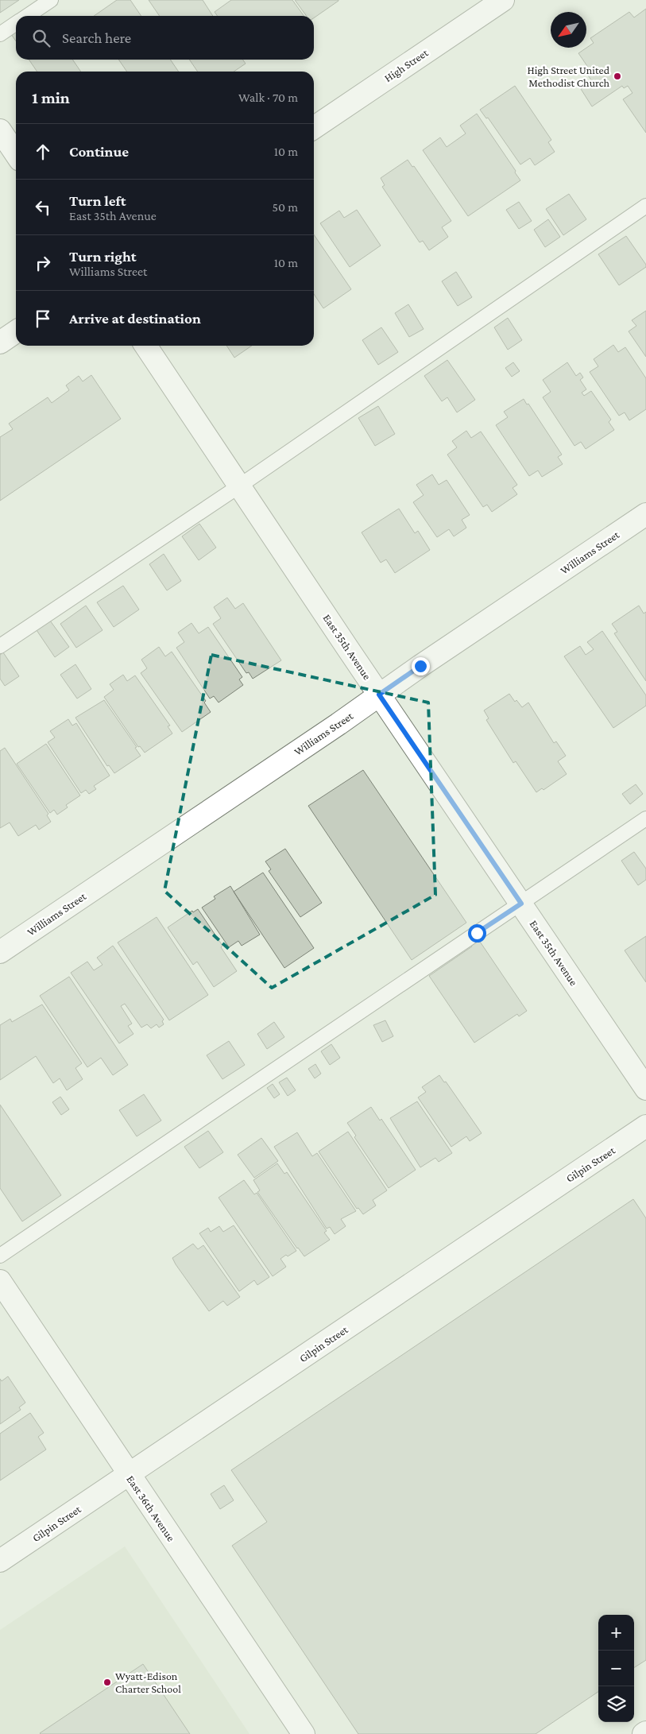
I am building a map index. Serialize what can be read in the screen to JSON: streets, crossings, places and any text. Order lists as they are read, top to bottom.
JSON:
{
  "streets": {
    "street": [
      "High Street",
      "Williams Street",
      "East 35th Avenue",
      "Gilpin Street",
      "East 36th Avenue"
    ]
  },
  "crossings": [
    ["Williams Street", "East 35th Avenue"],
    ["Gilpin Street", "East 36th Avenue"]
  ],
  "places": ["High Street United Methodist Church", "Wyatt-Edison Charter School"],
  "north": "bottom left",
  "page": {
    "search": "Search here",
    "heading": ["1 min", "Walk · 70 m"],
    "list": [
      ["Continue", "10 m"],
      ["Turn left", "East 35th Avenue", "50 m"],
      ["Turn right", "Williams Street", "10 m"],
      "Arrive at destination"
    ],
    "map_buttons": ["+", "−"]
  }
}
